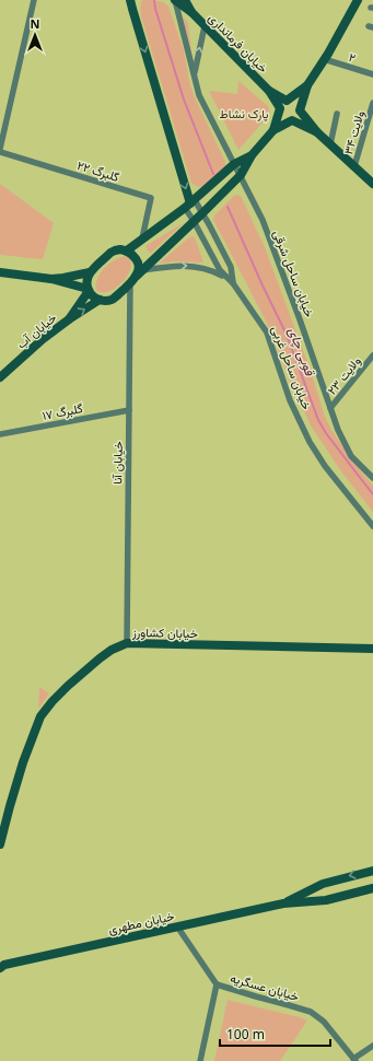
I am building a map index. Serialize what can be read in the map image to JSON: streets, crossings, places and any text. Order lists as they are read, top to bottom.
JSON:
{
  "streets": {
    "main road": [
      "خیابان فرمانداری",
      "خیابان آب",
      "خیابان کشاورز",
      "خیابان مطهری"
    ],
    "street": [
      "۲",
      "ولایت ۳۴",
      "گلبرگ ۲۲",
      "خیابان ساحل شرقی",
      "خیابان ساحل غربی",
      "ولایت ۲۳",
      "گلبرگ ۱۷",
      "خیابان آنا",
      "خیابان عسگریه"
    ]
  },
  "crossings": [
    ["خیابان فرمانداری", "خیابان ساحل شرقی"],
    ["خیابان ساحل شرقی", "ولایت ۲۳"],
    ["خیابان آب", "خیابان آنا"],
    ["گلبرگ ۱۷", "خیابان آنا"],
    ["خیابان آنا", "خیابان کشاورز"],
    ["خیابان مطهری", "خیابان عسگریه"]
  ],
  "water": ["قوبی چای"],
  "parks": ["پارک نشاط"],
  "scale_bar": "100 m",
  "north": "top"
}
